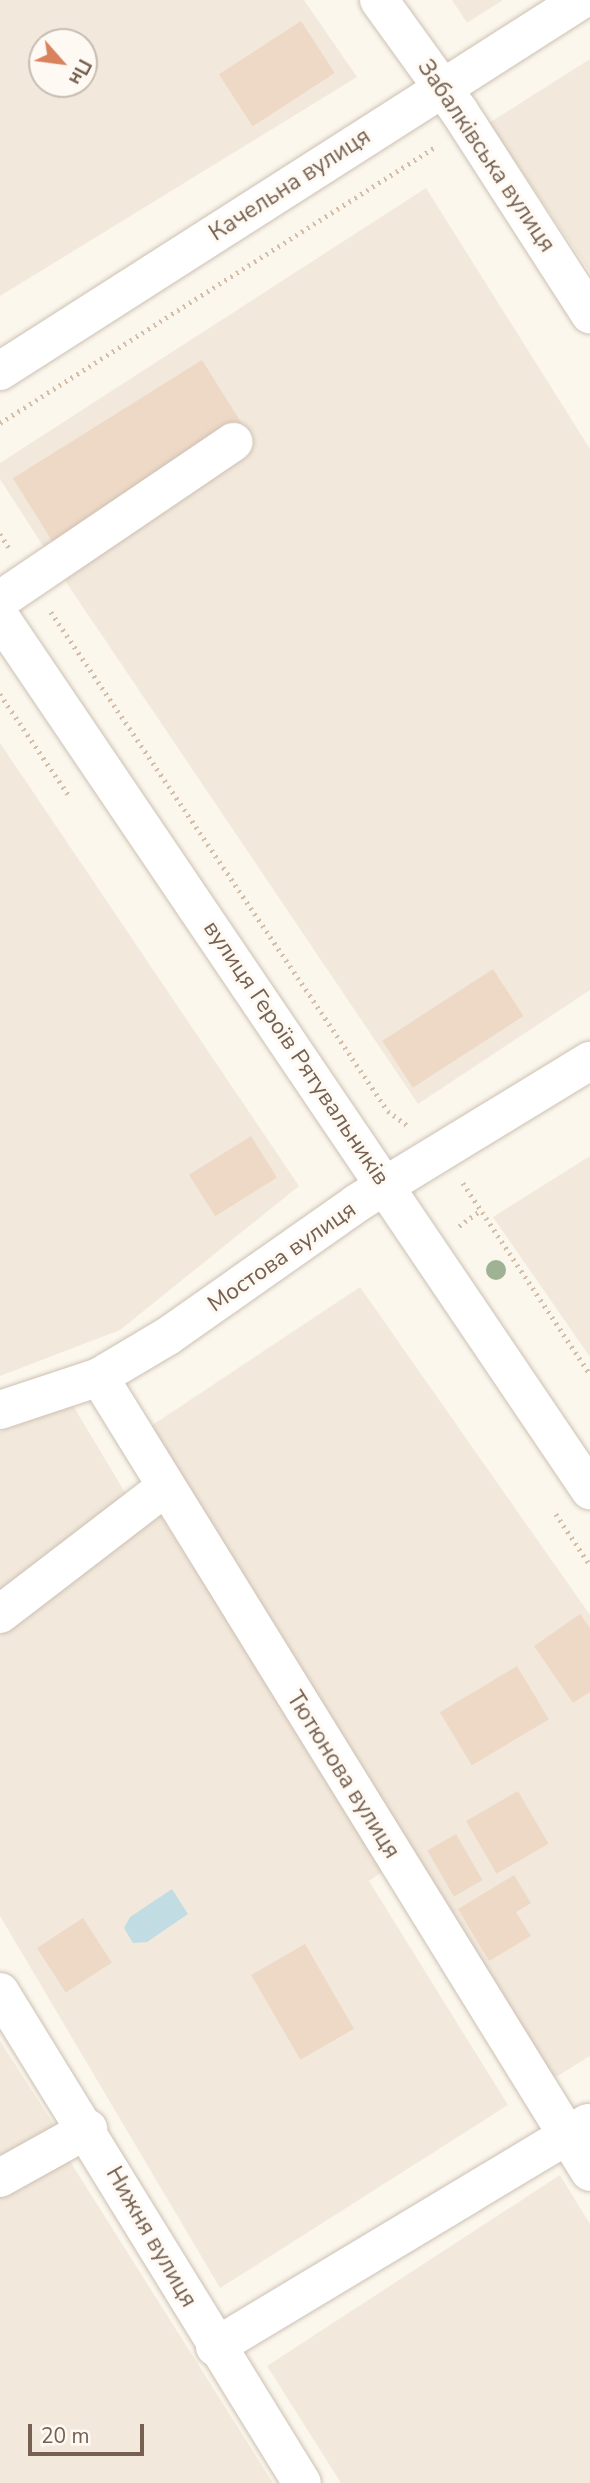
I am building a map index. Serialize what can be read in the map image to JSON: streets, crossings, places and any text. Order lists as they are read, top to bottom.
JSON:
{
  "streets": {
    "street": [
      "Забалківська вулиця",
      "Качельна вулиця",
      "вулиця Героїв Рятувальників",
      "Мостова вулиця",
      "Тютюнова вулиця",
      "Нижня вулиця"
    ]
  },
  "crossings": [
    ["Забалківська вулиця", "Качельна вулиця"],
    ["вулиця Героїв Рятувальників", "Мостова вулиця"],
    ["Мостова вулиця", "Тютюнова вулиця"]
  ],
  "scale_bar": "20 m",
  "north": "bottom right"
}
